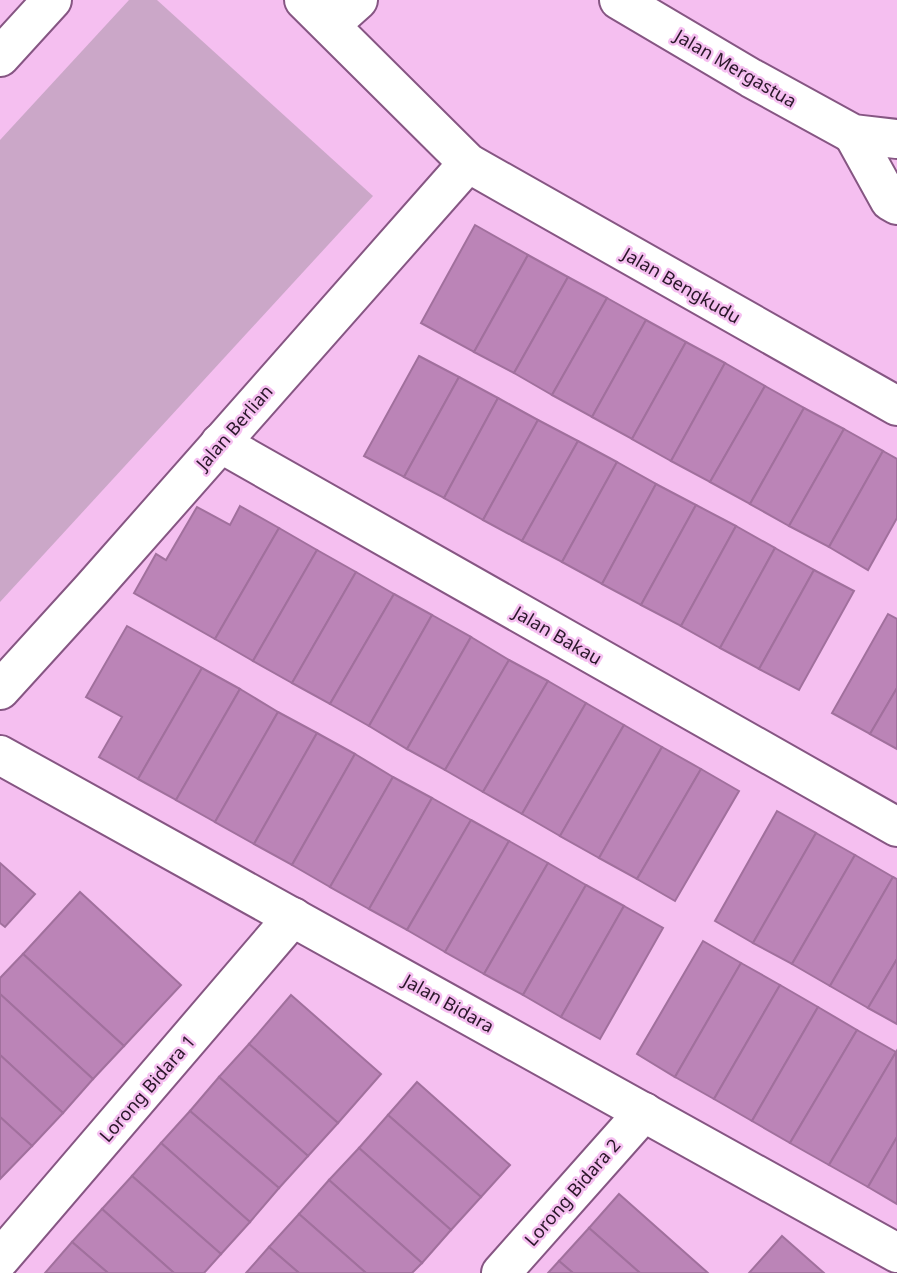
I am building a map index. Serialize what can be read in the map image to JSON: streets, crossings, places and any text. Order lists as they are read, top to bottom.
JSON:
{
  "streets": {
    "street": [
      "Jalan Mergastua",
      "Jalan Bengkudu",
      "Jalan Berlian",
      "Jalan Bakau",
      "Jalan Bidara",
      "Lorong Bidara 1",
      "Lorong Bidara 2"
    ]
  },
  "crossings": [
    ["Jalan Bengkudu", "Jalan Berlian"],
    ["Jalan Berlian", "Jalan Bakau"],
    ["Jalan Bidara", "Lorong Bidara 1"],
    ["Jalan Bidara", "Lorong Bidara 2"]
  ]
}
